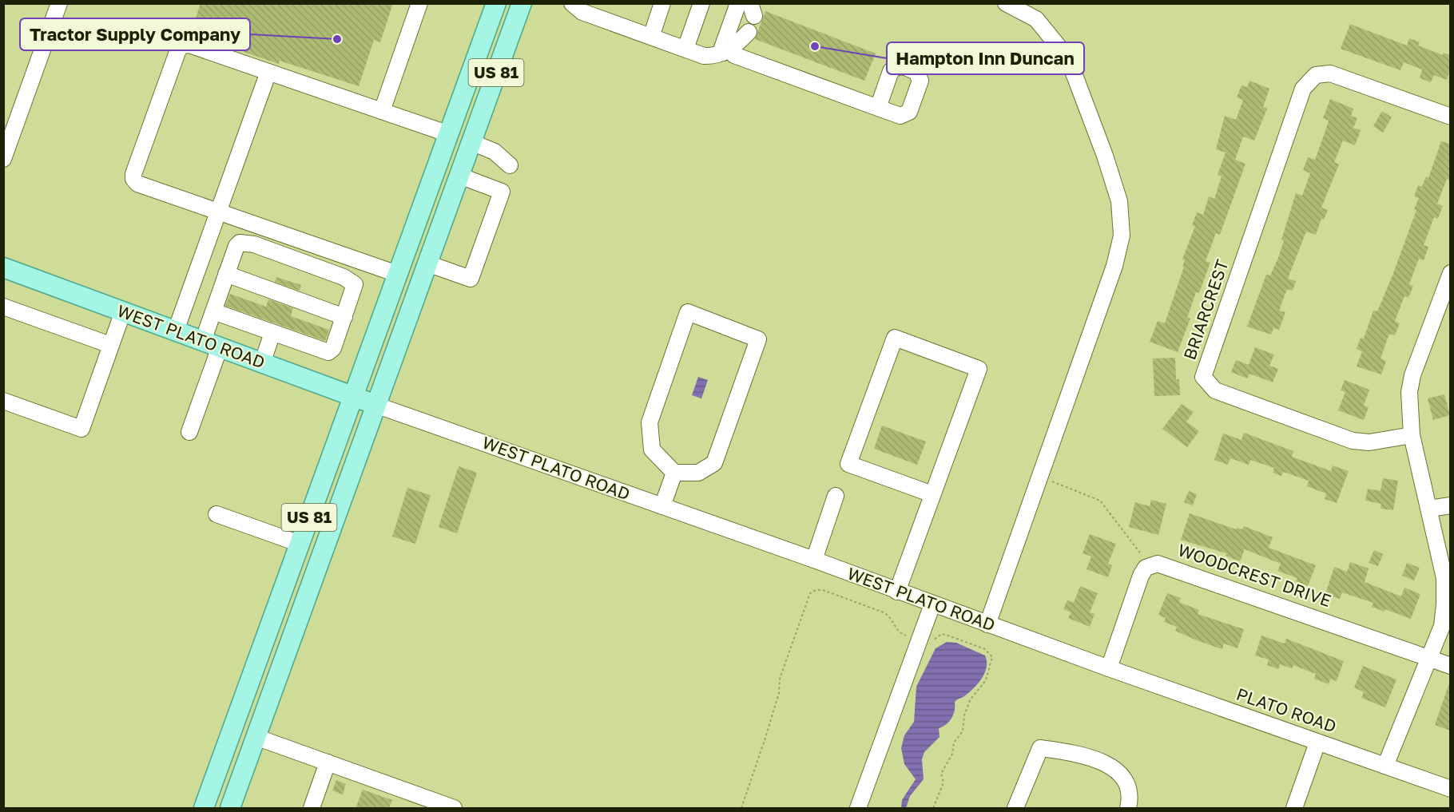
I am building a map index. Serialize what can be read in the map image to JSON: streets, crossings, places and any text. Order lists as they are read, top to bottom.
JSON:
{
  "streets": {
    "main road": ["US 81", "WEST PLATO ROAD"],
    "street": ["BRIARCREST", "WOODCREST DRIVE", "PLATO ROAD"]
  },
  "crossings": [
    ["US 81", "WEST PLATO ROAD"],
    ["WEST PLATO ROAD", "PLATO ROAD"]
  ],
  "places": ["Tractor Supply Company", "Hampton Inn Duncan"]
}
